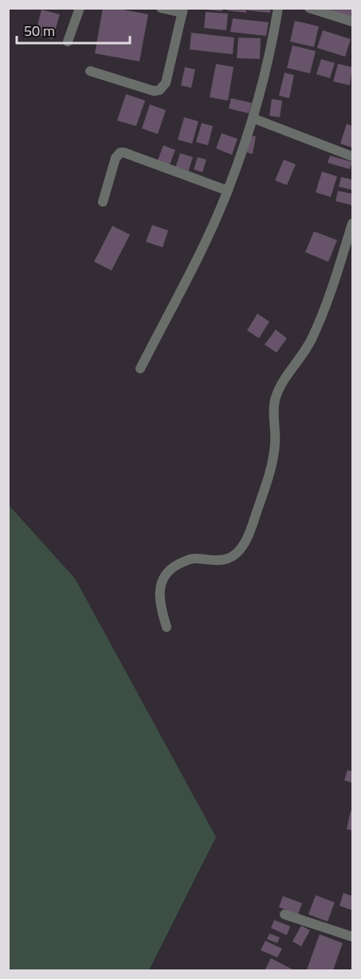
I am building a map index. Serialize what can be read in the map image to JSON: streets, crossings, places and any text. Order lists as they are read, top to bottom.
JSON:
{
  "scale_bar": "50 m"
}
